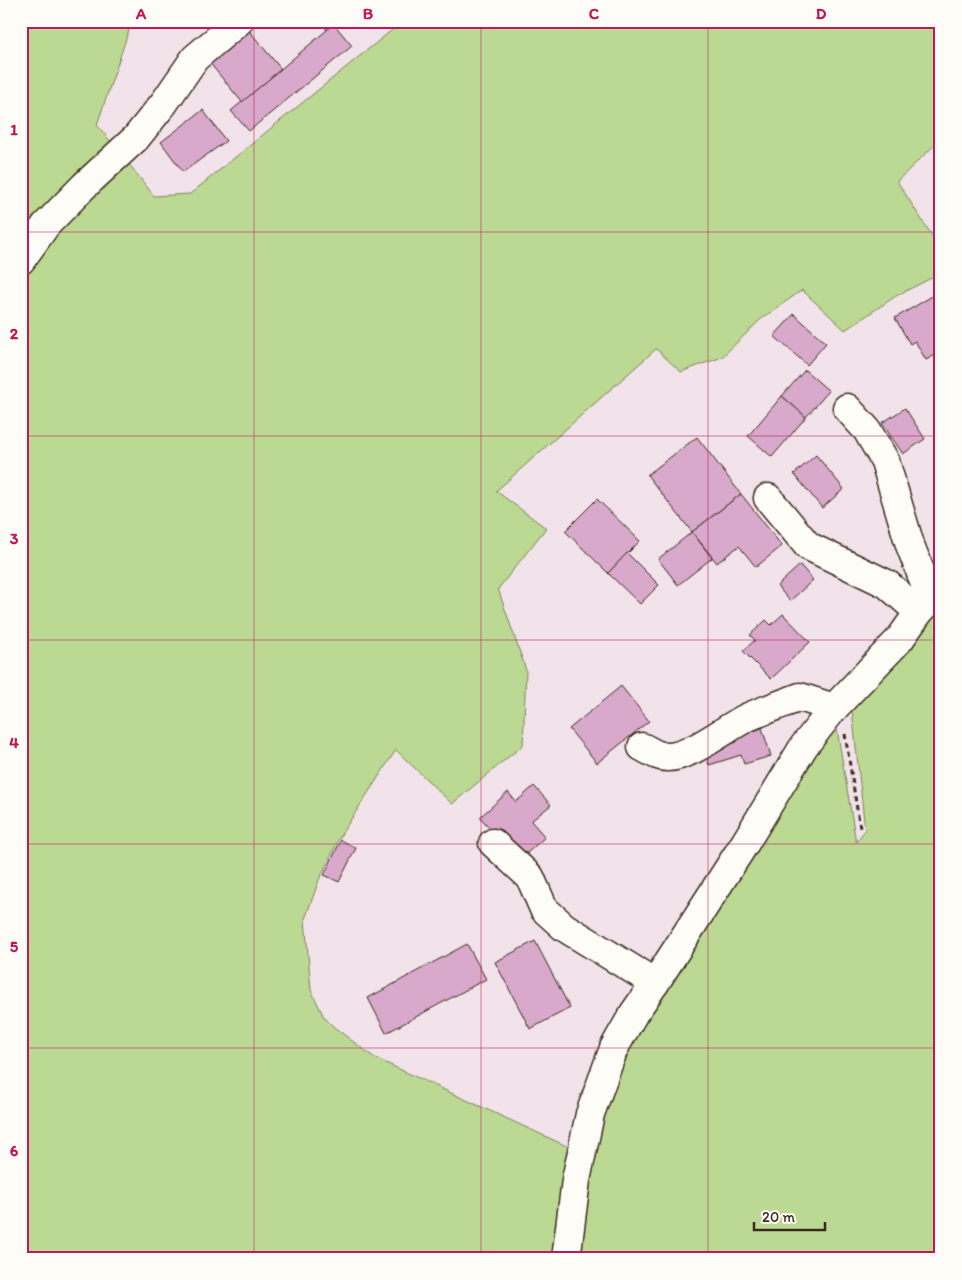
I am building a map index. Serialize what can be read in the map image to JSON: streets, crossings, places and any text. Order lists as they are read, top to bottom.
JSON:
{
  "scale_bar": "20 m",
  "grid": {
    "columns": [
      "A",
      "B",
      "C",
      "D"
    ],
    "rows": [
      "1",
      "2",
      "3",
      "4",
      "5",
      "6"
    ]
  }
}
